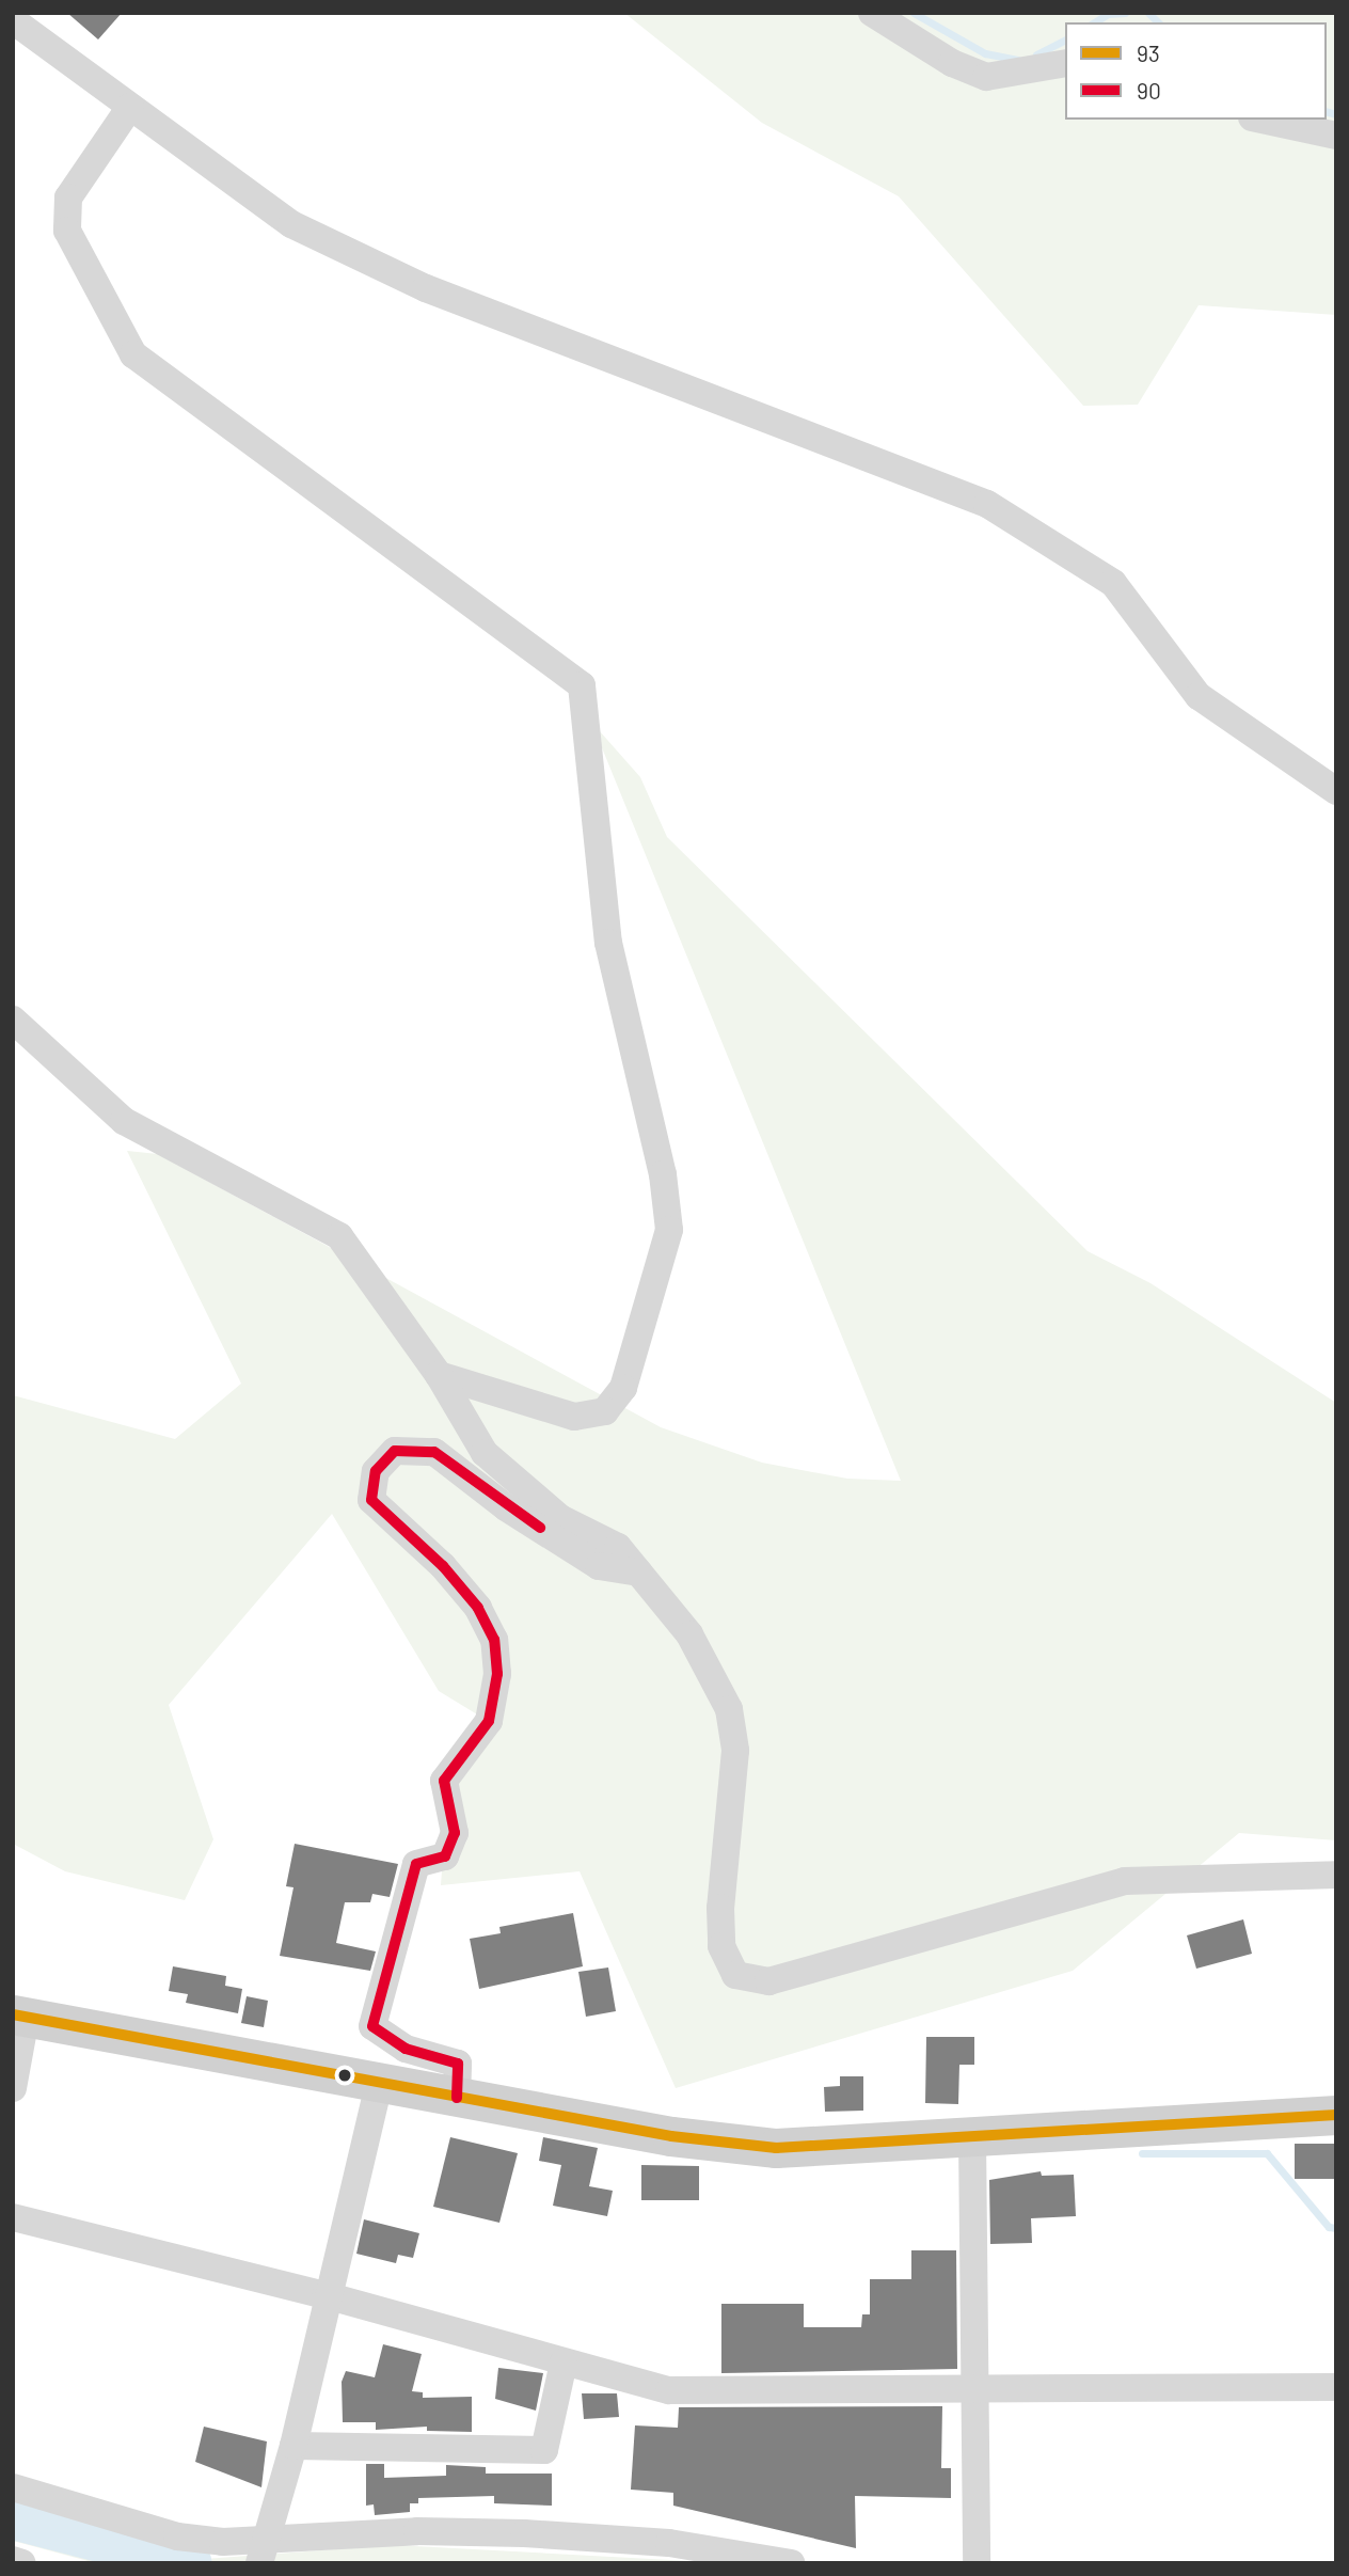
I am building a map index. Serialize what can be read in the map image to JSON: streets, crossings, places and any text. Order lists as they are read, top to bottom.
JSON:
{
  "lines": ["transit line 90", "transit line 93"],
  "legend": ["93", "90"]
}
